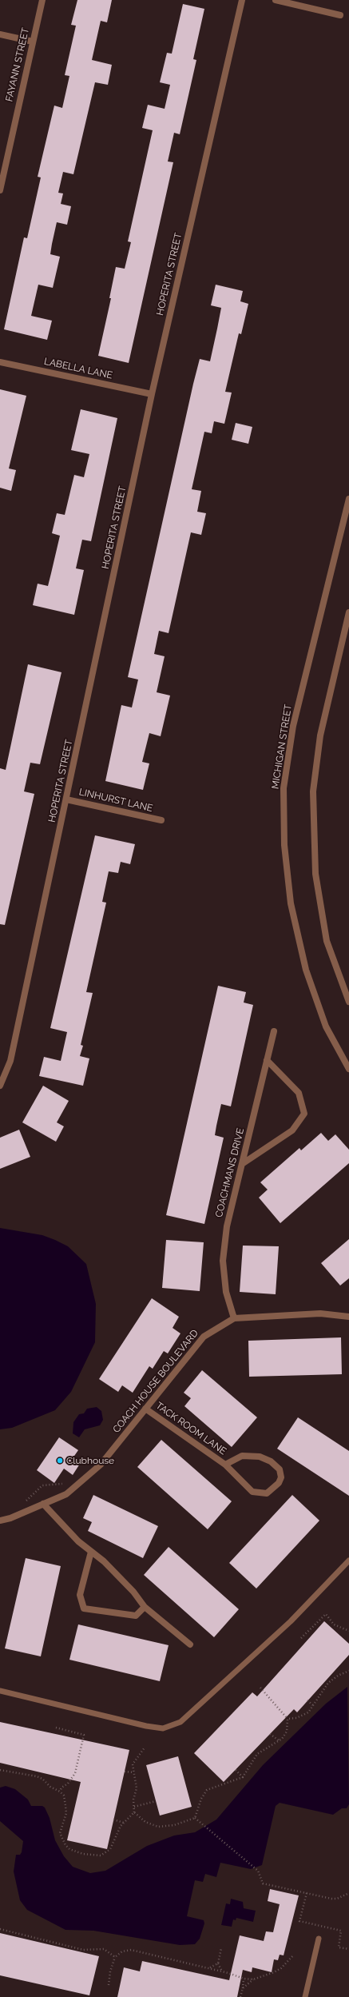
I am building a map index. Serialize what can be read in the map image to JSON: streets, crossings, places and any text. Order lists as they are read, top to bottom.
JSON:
{
  "streets": {
    "street": [
      "FAYANN STREET",
      "HOPERITA STREET",
      "LABELLA LANE",
      "MICHIGAN STREET",
      "LINHURST LANE",
      "COACHMANS DRIVE",
      "COACH HOUSE BOULEVARD",
      "TACK ROOM LANE"
    ]
  },
  "crossings": [
    ["HOPERITA STREET", "LABELLA LANE"],
    ["HOPERITA STREET", "LINHURST LANE"],
    ["COACHMANS DRIVE", "COACH HOUSE BOULEVARD"],
    ["COACH HOUSE BOULEVARD", "TACK ROOM LANE"]
  ],
  "places": ["Clubhouse"]
}
